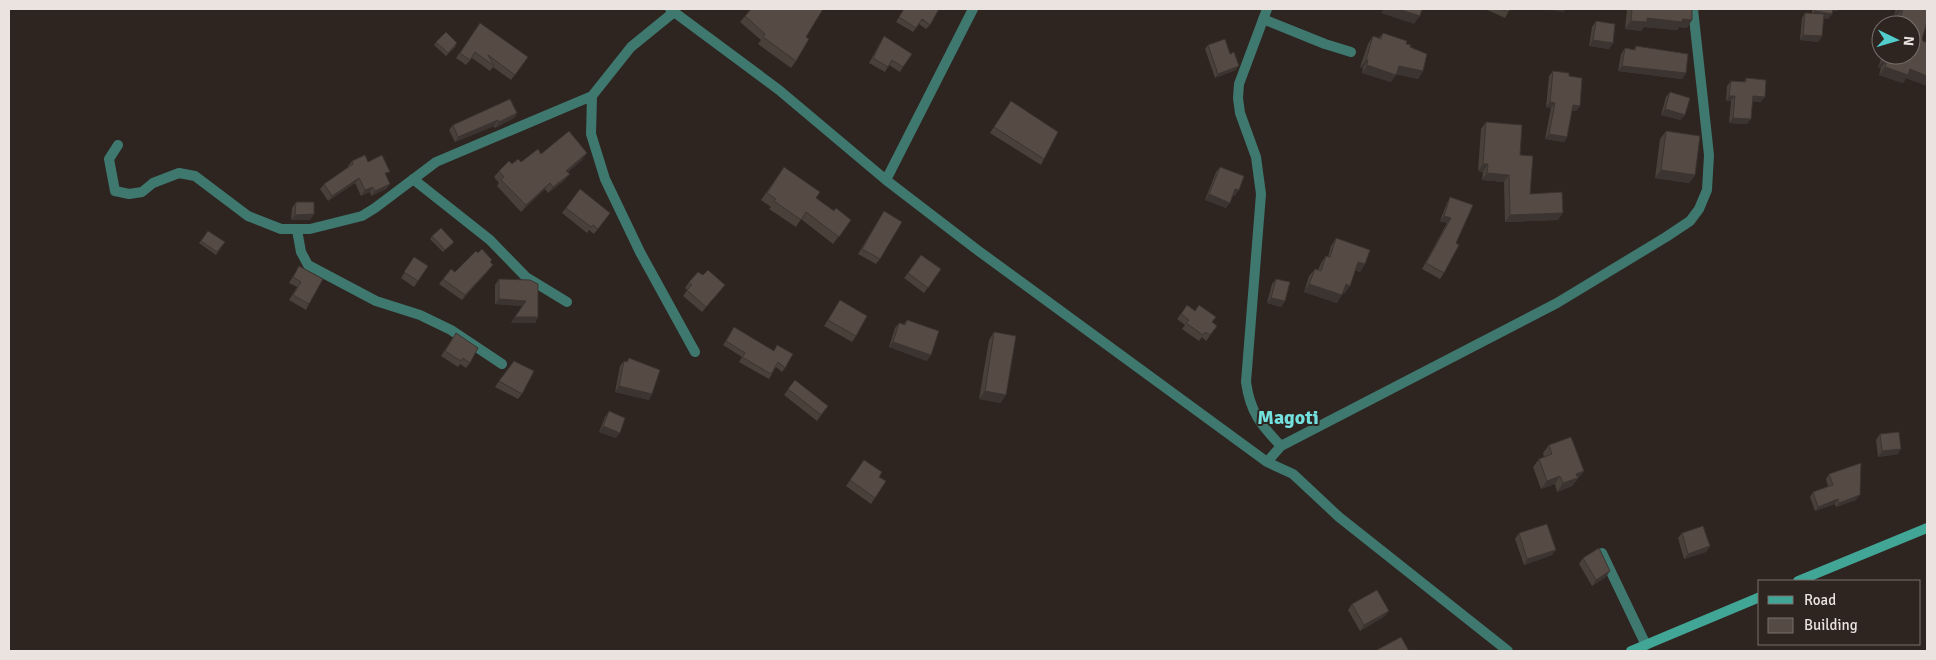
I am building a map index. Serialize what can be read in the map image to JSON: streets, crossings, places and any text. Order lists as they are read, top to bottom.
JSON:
{
  "districts": ["Magoti"],
  "legend": ["Road", "Building"],
  "north": "right"
}
